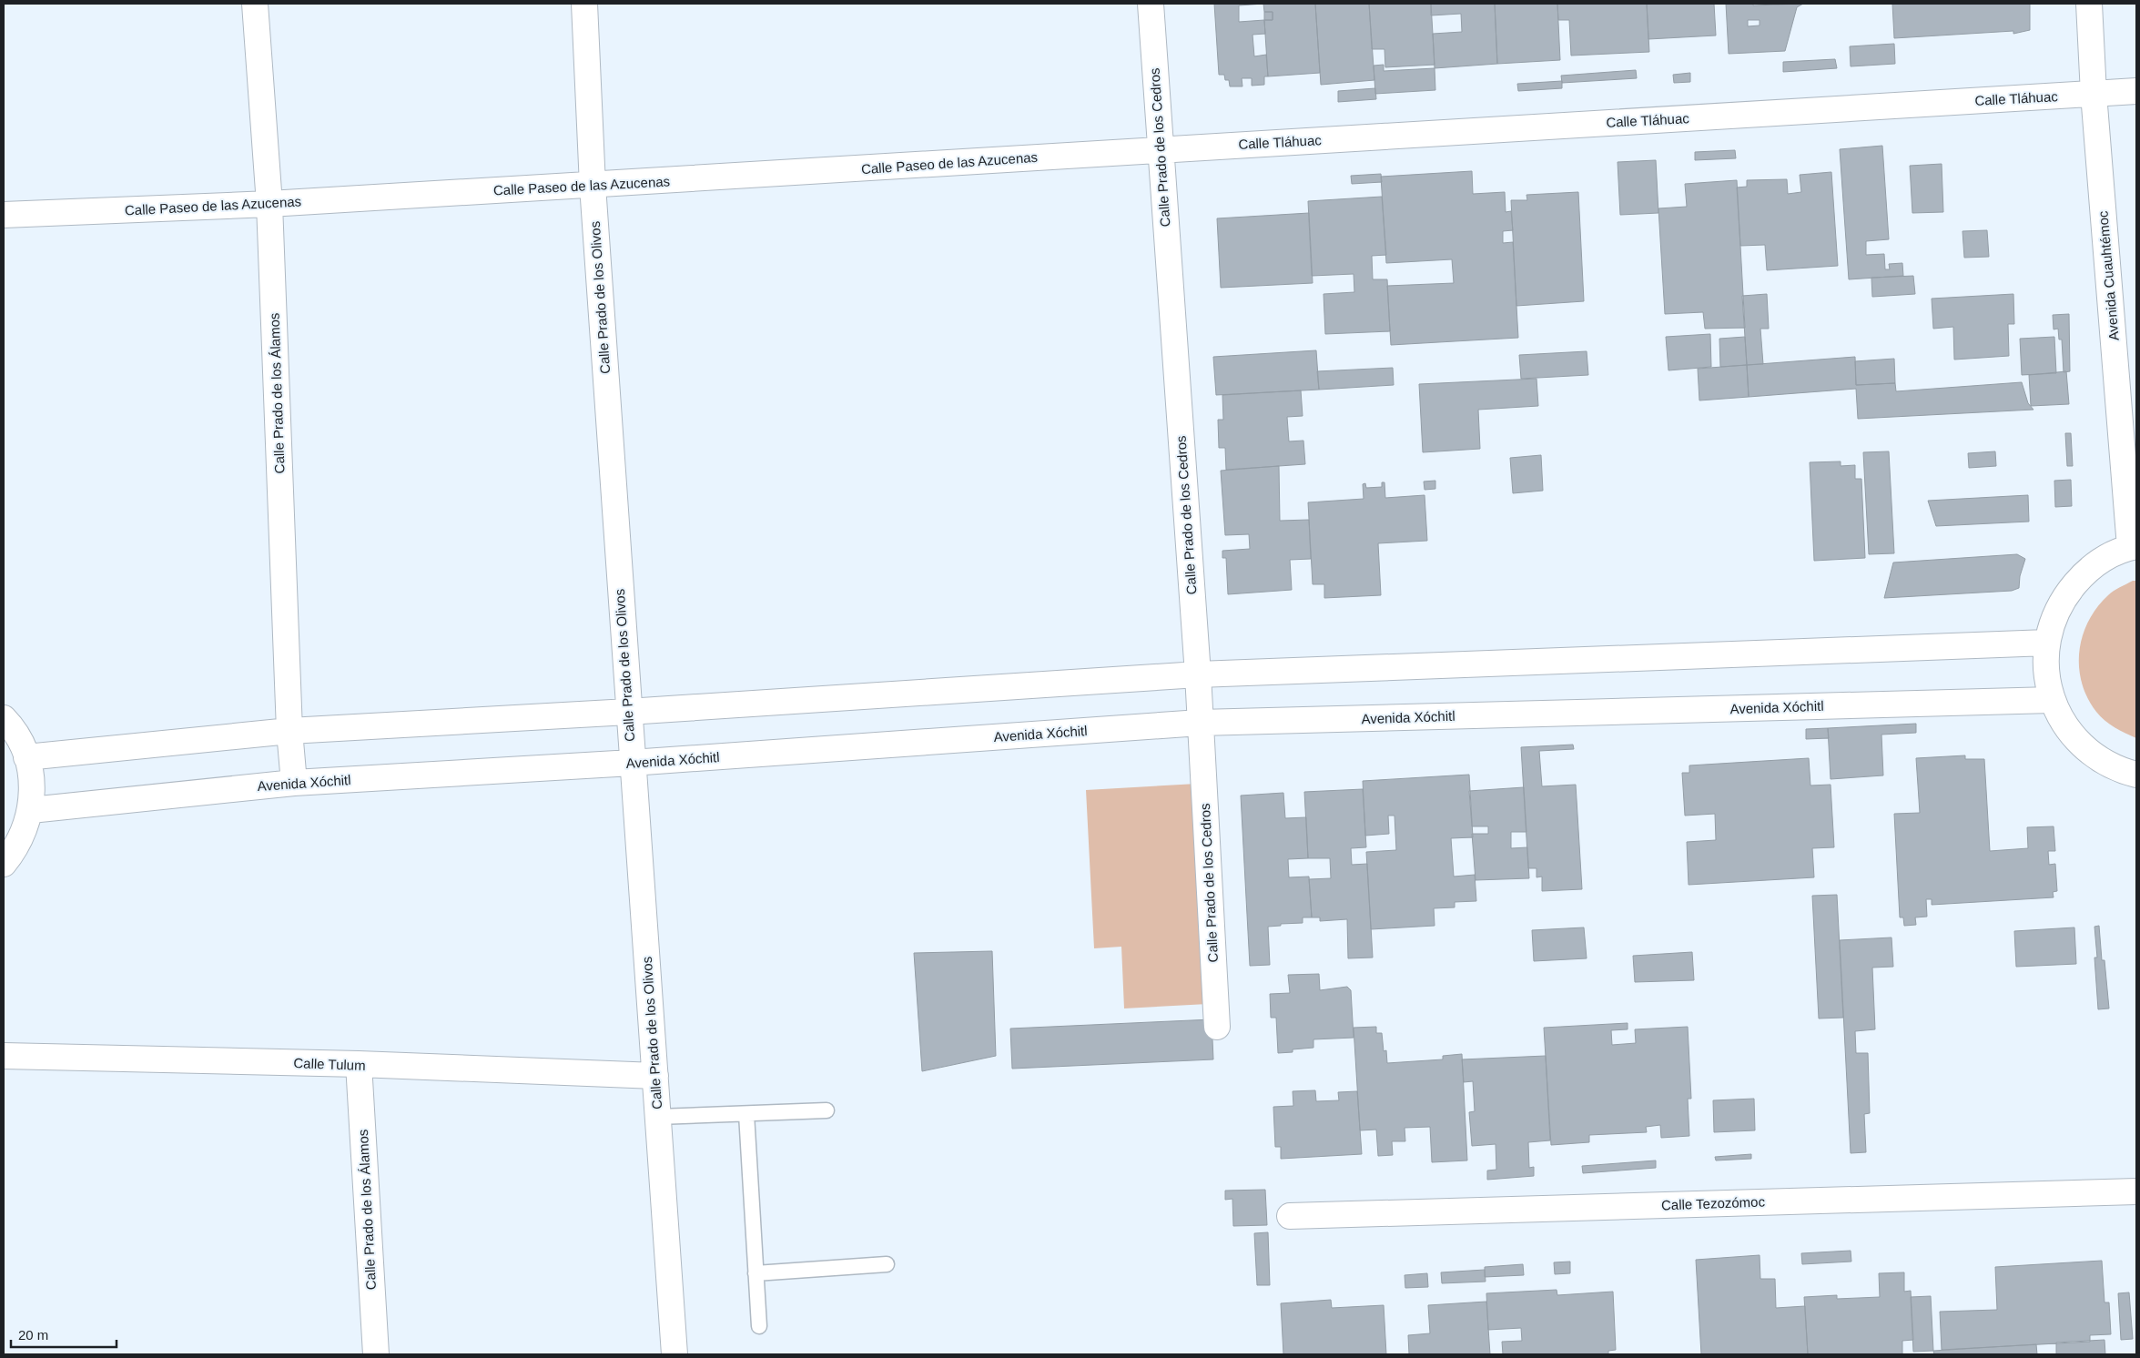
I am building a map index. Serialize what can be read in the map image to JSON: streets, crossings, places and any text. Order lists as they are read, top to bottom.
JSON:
{
  "streets": {
    "street": [
      "Calle Tláhuac",
      "Calle Prado de los Cedros",
      "Calle Paseo de las Azucenas",
      "Avenida Cuauhtémoc",
      "Calle Prado de los Olivos",
      "Calle Prado de los Álamos",
      "Avenida Xóchitl",
      "Calle Tulum",
      "Calle Tezozómoc"
    ]
  },
  "crossings": [
    ["Calle Tláhuac", "Calle Prado de los Cedros"],
    ["Calle Tláhuac", "Calle Paseo de las Azucenas"],
    ["Calle Tláhuac", "Avenida Cuauhtémoc"],
    ["Calle Prado de los Cedros", "Calle Paseo de las Azucenas"],
    ["Calle Prado de los Cedros", "Avenida Xóchitl"],
    ["Calle Paseo de las Azucenas", "Calle Prado de los Olivos"],
    ["Calle Paseo de las Azucenas", "Calle Prado de los Álamos"],
    ["Calle Prado de los Olivos", "Avenida Xóchitl"],
    ["Calle Prado de los Olivos", "Calle Tulum"],
    ["Calle Prado de los Álamos", "Avenida Xóchitl"],
    ["Calle Prado de los Álamos", "Calle Tulum"]
  ],
  "scale_bar": "20 m"
}
